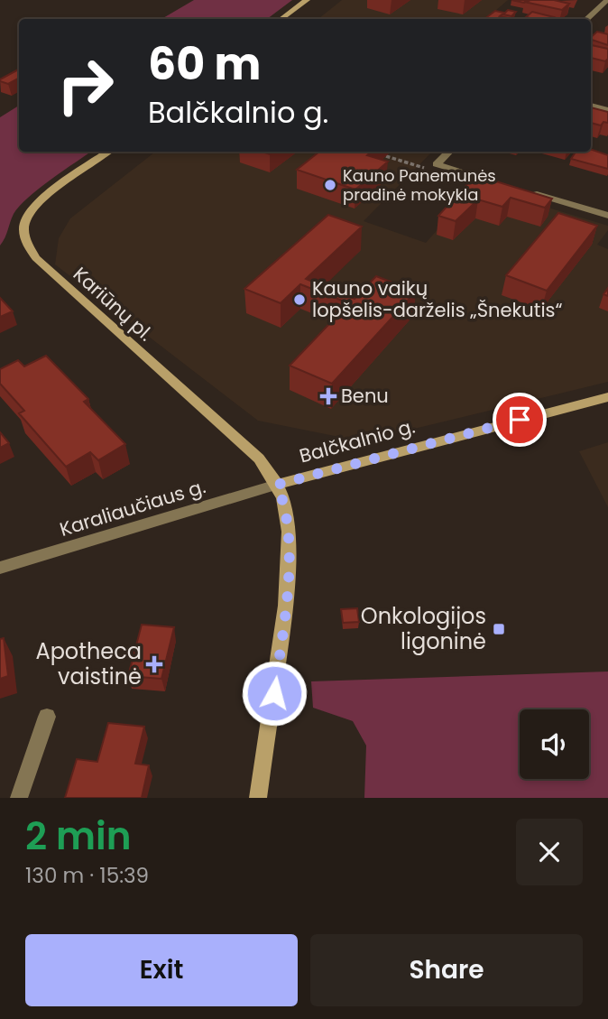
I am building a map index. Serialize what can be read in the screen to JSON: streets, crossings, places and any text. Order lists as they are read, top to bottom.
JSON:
{
  "streets": {
    "street": ["Kariūnų pl.", "Balčkalnio g.", "Karaliaučiaus g."]
  },
  "crossings": [
    ["Kariūnų pl.", "Balčkalnio g."],
    ["Kariūnų pl.", "Karaliaučiaus g."],
    ["Balčkalnio g.", "Karaliaučiaus g."]
  ],
  "places": {
    "other": ["Kauno Panemunės pradinė mokykla", "Kauno vaikų lopšelis-darželis „Šnekutis“"],
    "health": ["Benu", "Apotheca vaistinė"],
    "transit": ["Onkologijos ligoninė"]
  },
  "page": {
    "turn": ["60 m", "Balčkalnio g."],
    "heading": ["2 min", "130 m · 15:39"],
    "buttons": ["Exit", "Share"]
  }
}
